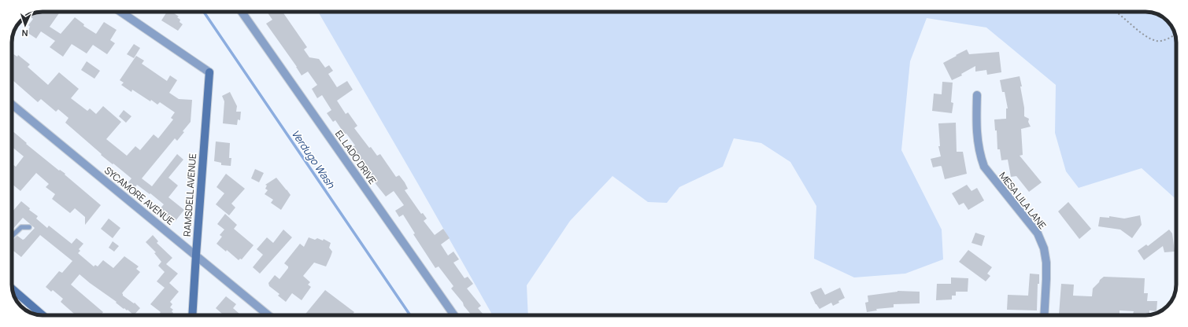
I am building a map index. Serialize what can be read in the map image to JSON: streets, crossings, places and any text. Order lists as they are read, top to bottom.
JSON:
{
  "streets": {
    "street": [
      "EL LADO DRIVE",
      "RAMSDELL AVENUE",
      "SYCAMORE AVENUE",
      "MESA LILA LANE"
    ]
  },
  "crossings": [
    ["RAMSDELL AVENUE", "SYCAMORE AVENUE"]
  ],
  "water": ["Verdugo Wash"],
  "north": "bottom"
}
